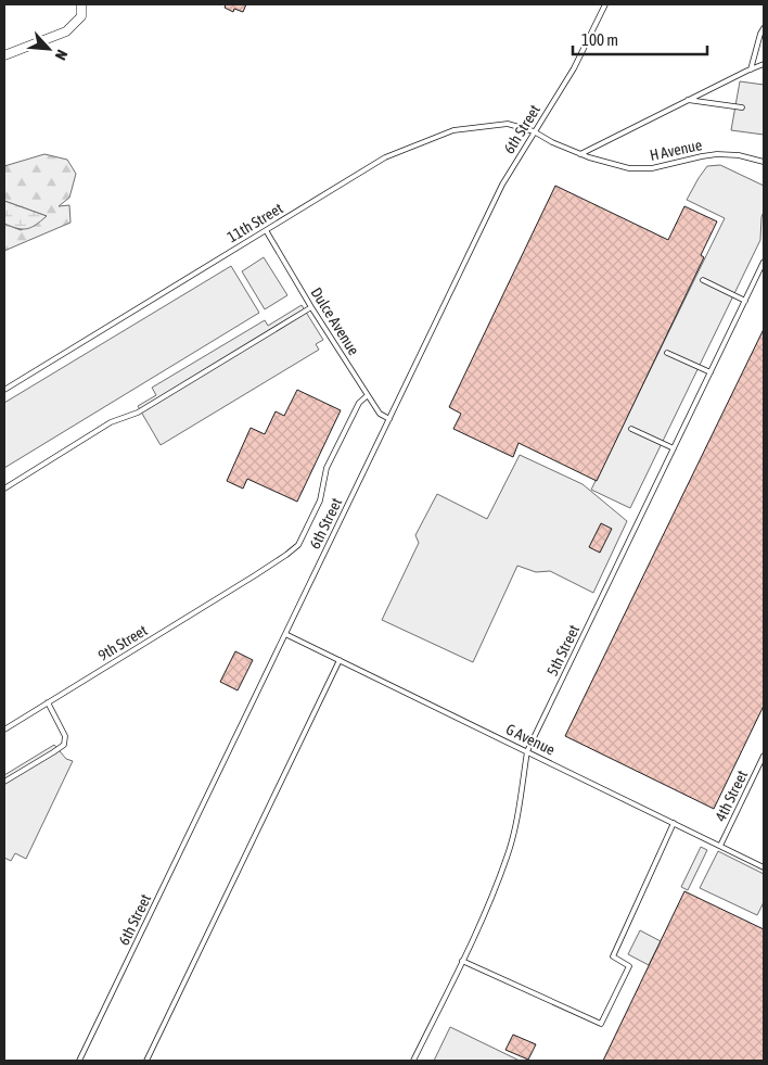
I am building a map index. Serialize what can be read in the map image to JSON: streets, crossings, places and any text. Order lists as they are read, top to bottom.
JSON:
{
  "streets": {
    "lane": [
      "6th Street",
      "H Avenue",
      "11th Street",
      "Dulce Avenue",
      "9th Street",
      "5th Street",
      "G Avenue",
      "4th Street"
    ]
  },
  "crossings": [
    ["6th Street", "H Avenue"],
    ["6th Street", "11th Street"],
    ["6th Street", "Dulce Avenue"],
    ["6th Street", "G Avenue"],
    ["H Avenue", "11th Street"],
    ["11th Street", "Dulce Avenue"],
    ["Dulce Avenue", "9th Street"],
    ["5th Street", "G Avenue"],
    ["G Avenue", "4th Street"]
  ],
  "scale_bar": "100 m",
  "north": "bottom right"
}
